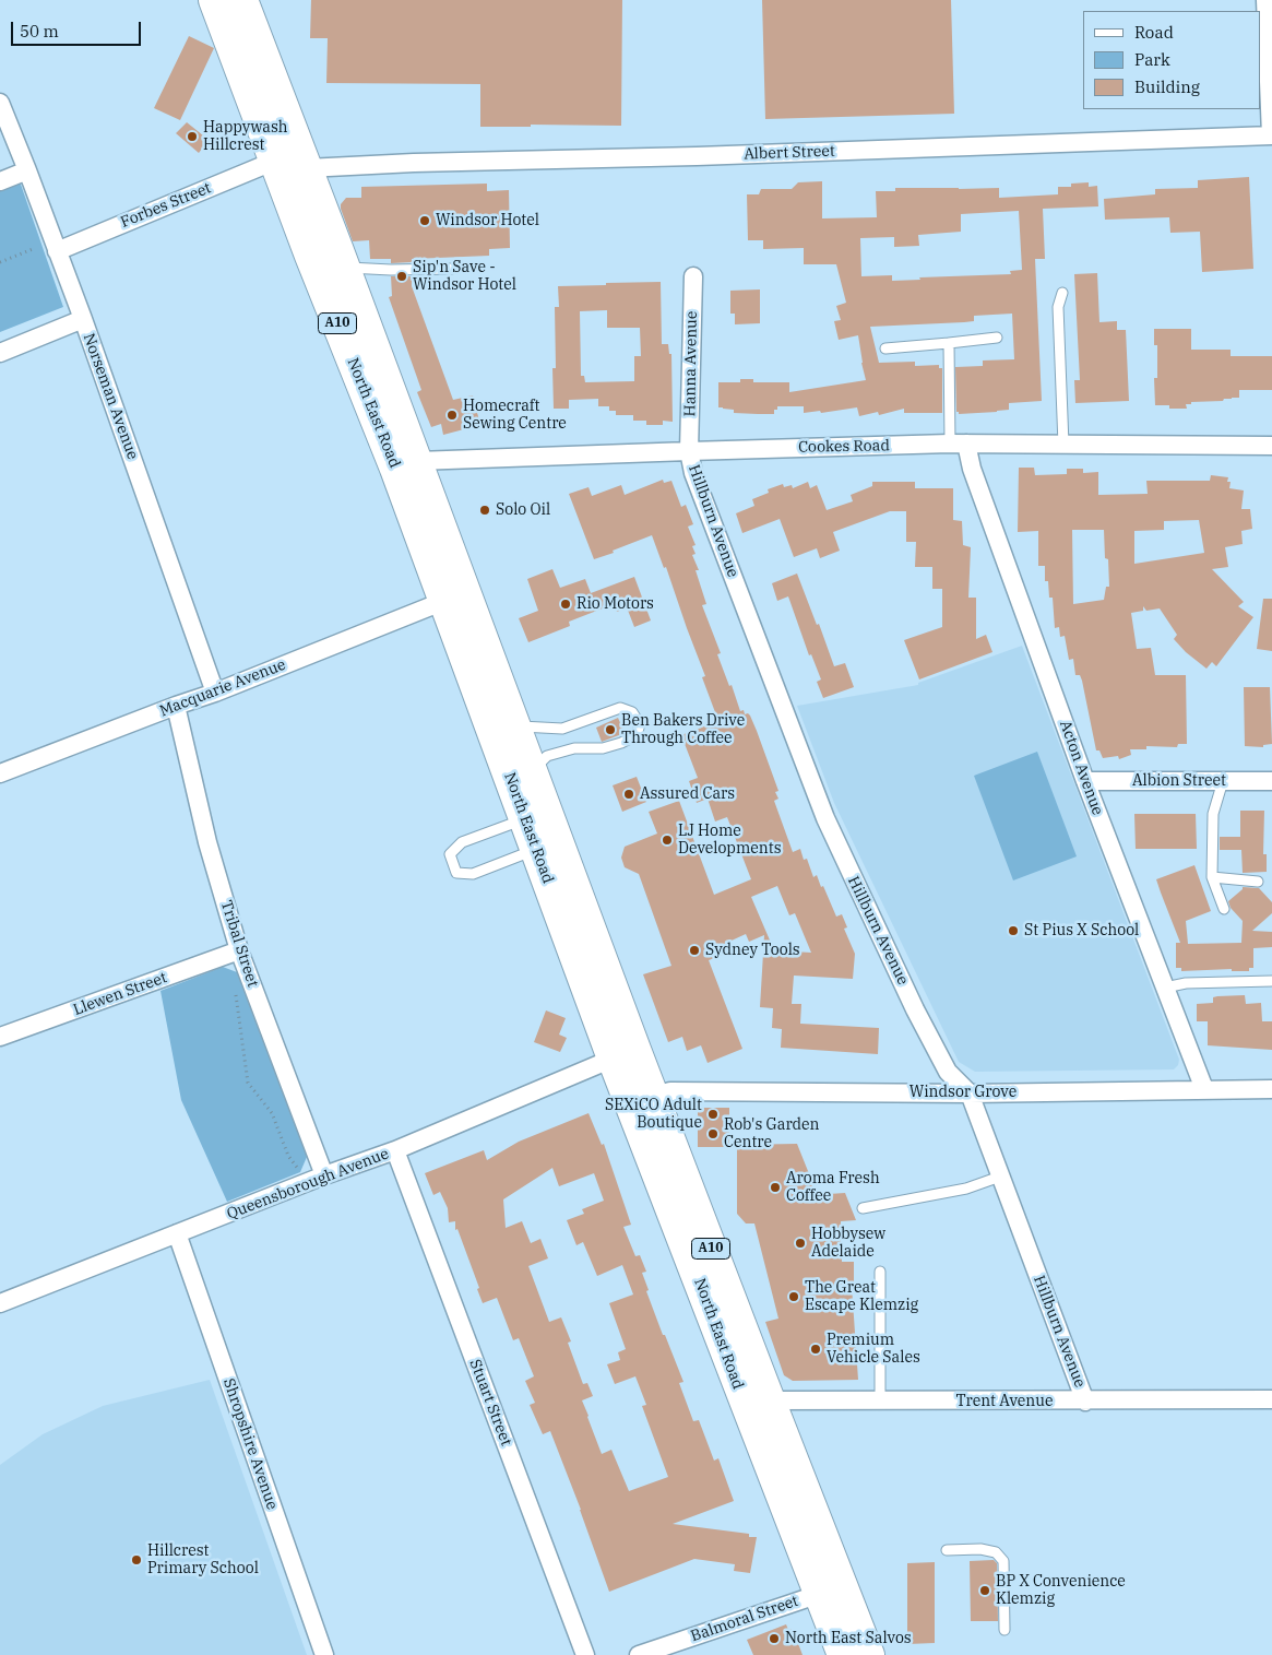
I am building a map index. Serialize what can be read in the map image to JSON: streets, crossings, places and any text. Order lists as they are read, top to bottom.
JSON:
{
  "streets": {
    "highway": ["A10", "North East Road"],
    "street": [
      "Albert Street",
      "Forbes Street",
      "Hanna Avenue",
      "Norseman Avenue",
      "Cookes Road",
      "Hillburn Avenue",
      "Macquarie Avenue",
      "Acton Avenue",
      "Albion Street",
      "Tribal Street",
      "Llewen Street",
      "Windsor Grove",
      "Queensborough Avenue",
      "Trent Avenue",
      "Stuart Street",
      "Shropshire Avenue",
      "Balmoral Street"
    ]
  },
  "crossings": [
    ["Albert Street", "Forbes Street"],
    ["Albert Street", "North East Road"],
    ["Forbes Street", "Norseman Avenue"],
    ["Forbes Street", "North East Road"],
    ["Hanna Avenue", "Cookes Road"],
    ["Hanna Avenue", "Hillburn Avenue"],
    ["Norseman Avenue", "Macquarie Avenue"],
    ["North East Road", "Cookes Road"],
    ["North East Road", "Macquarie Avenue"],
    ["North East Road", "Windsor Grove"],
    ["North East Road", "Queensborough Avenue"],
    ["North East Road", "Trent Avenue"],
    ["North East Road", "Balmoral Street"],
    ["Cookes Road", "Hillburn Avenue"],
    ["Cookes Road", "Acton Avenue"],
    ["Hillburn Avenue", "Windsor Grove"],
    ["Hillburn Avenue", "Trent Avenue"],
    ["Macquarie Avenue", "Tribal Street"],
    ["Acton Avenue", "Albion Street"],
    ["Acton Avenue", "Windsor Grove"],
    ["Tribal Street", "Llewen Street"],
    ["Tribal Street", "Queensborough Avenue"],
    ["Queensborough Avenue", "Stuart Street"],
    ["Queensborough Avenue", "Shropshire Avenue"]
  ],
  "places": [
    "Happywash Hillcrest",
    "Windsor Hotel",
    "Sip'n Save - Windsor Hotel",
    "Homecraft Sewing Centre",
    "Solo Oil",
    "Rio Motors",
    "Ben Bakers Drive Through Coffee",
    "Assured Cars",
    "LJ Home Developments",
    "St Pius X School",
    "Sydney Tools",
    "SEXiCO Adult Boutique",
    "Rob's Garden Centre",
    "Aroma Fresh Coffee",
    "Hobbysew Adelaide",
    "The Great Escape Klemzig",
    "Premium Vehicle Sales",
    "Hillcrest Primary School",
    "BP X Convenience Klemzig",
    "North East Salvos"
  ],
  "legend": ["Road", "Park", "Building"],
  "scale_bar": "50 m"
}
